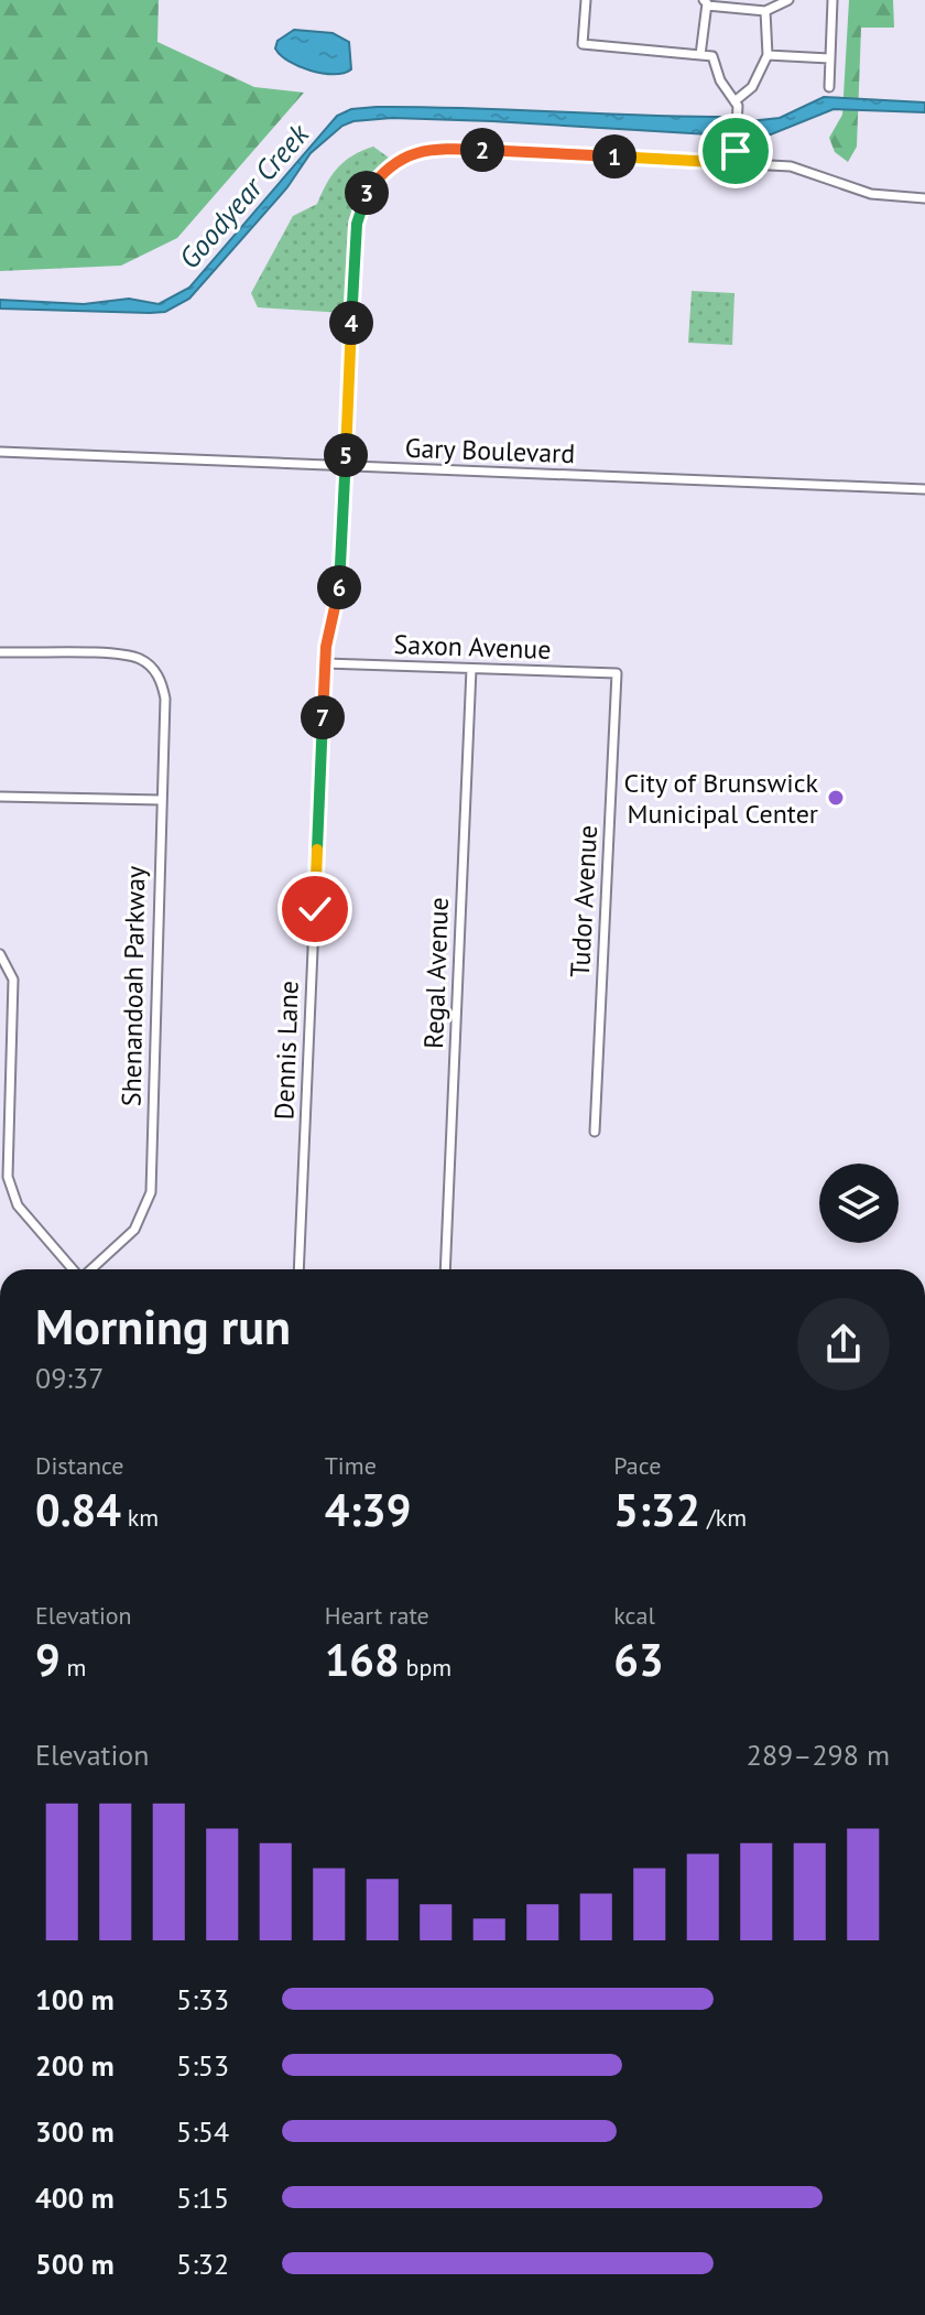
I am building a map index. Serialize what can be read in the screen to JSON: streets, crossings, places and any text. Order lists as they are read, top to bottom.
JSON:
{
  "streets": {
    "street": [
      "Gary Boulevard",
      "Saxon Avenue",
      "Tudor Avenue",
      "Regal Avenue",
      "Shenandoah Parkway",
      "Dennis Lane"
    ]
  },
  "crossings": [
    ["Gary Boulevard", "Dennis Lane"],
    ["Saxon Avenue", "Tudor Avenue"],
    ["Saxon Avenue", "Regal Avenue"],
    ["Saxon Avenue", "Dennis Lane"]
  ],
  "water": ["Goodyear Creek"],
  "places": ["City of Brunswick Municipal Center"],
  "page": {
    "pins": [
      "2",
      "1",
      "3",
      "4",
      "5",
      "6",
      "7"
    ],
    "heading": ["Morning run", "09:37"],
    "stats": [
      ["Distance", "0.84 km"],
      ["Time", "4:39"],
      ["Pace", "5:32 /km"],
      ["Elevation", "9 m"],
      ["Heart rate", "168 bpm"],
      ["kcal", "63"]
    ],
    "chart": ["Elevation", "289–298 m"],
    "list": [
      {
        "name": "100 m",
        "note": "5:33"
      },
      {
        "name": "200 m",
        "note": "5:53"
      },
      {
        "name": "300 m",
        "note": "5:54"
      },
      {
        "name": "400 m",
        "note": "5:15"
      },
      {
        "name": "500 m",
        "note": "5:32"
      }
    ]
  }
}
